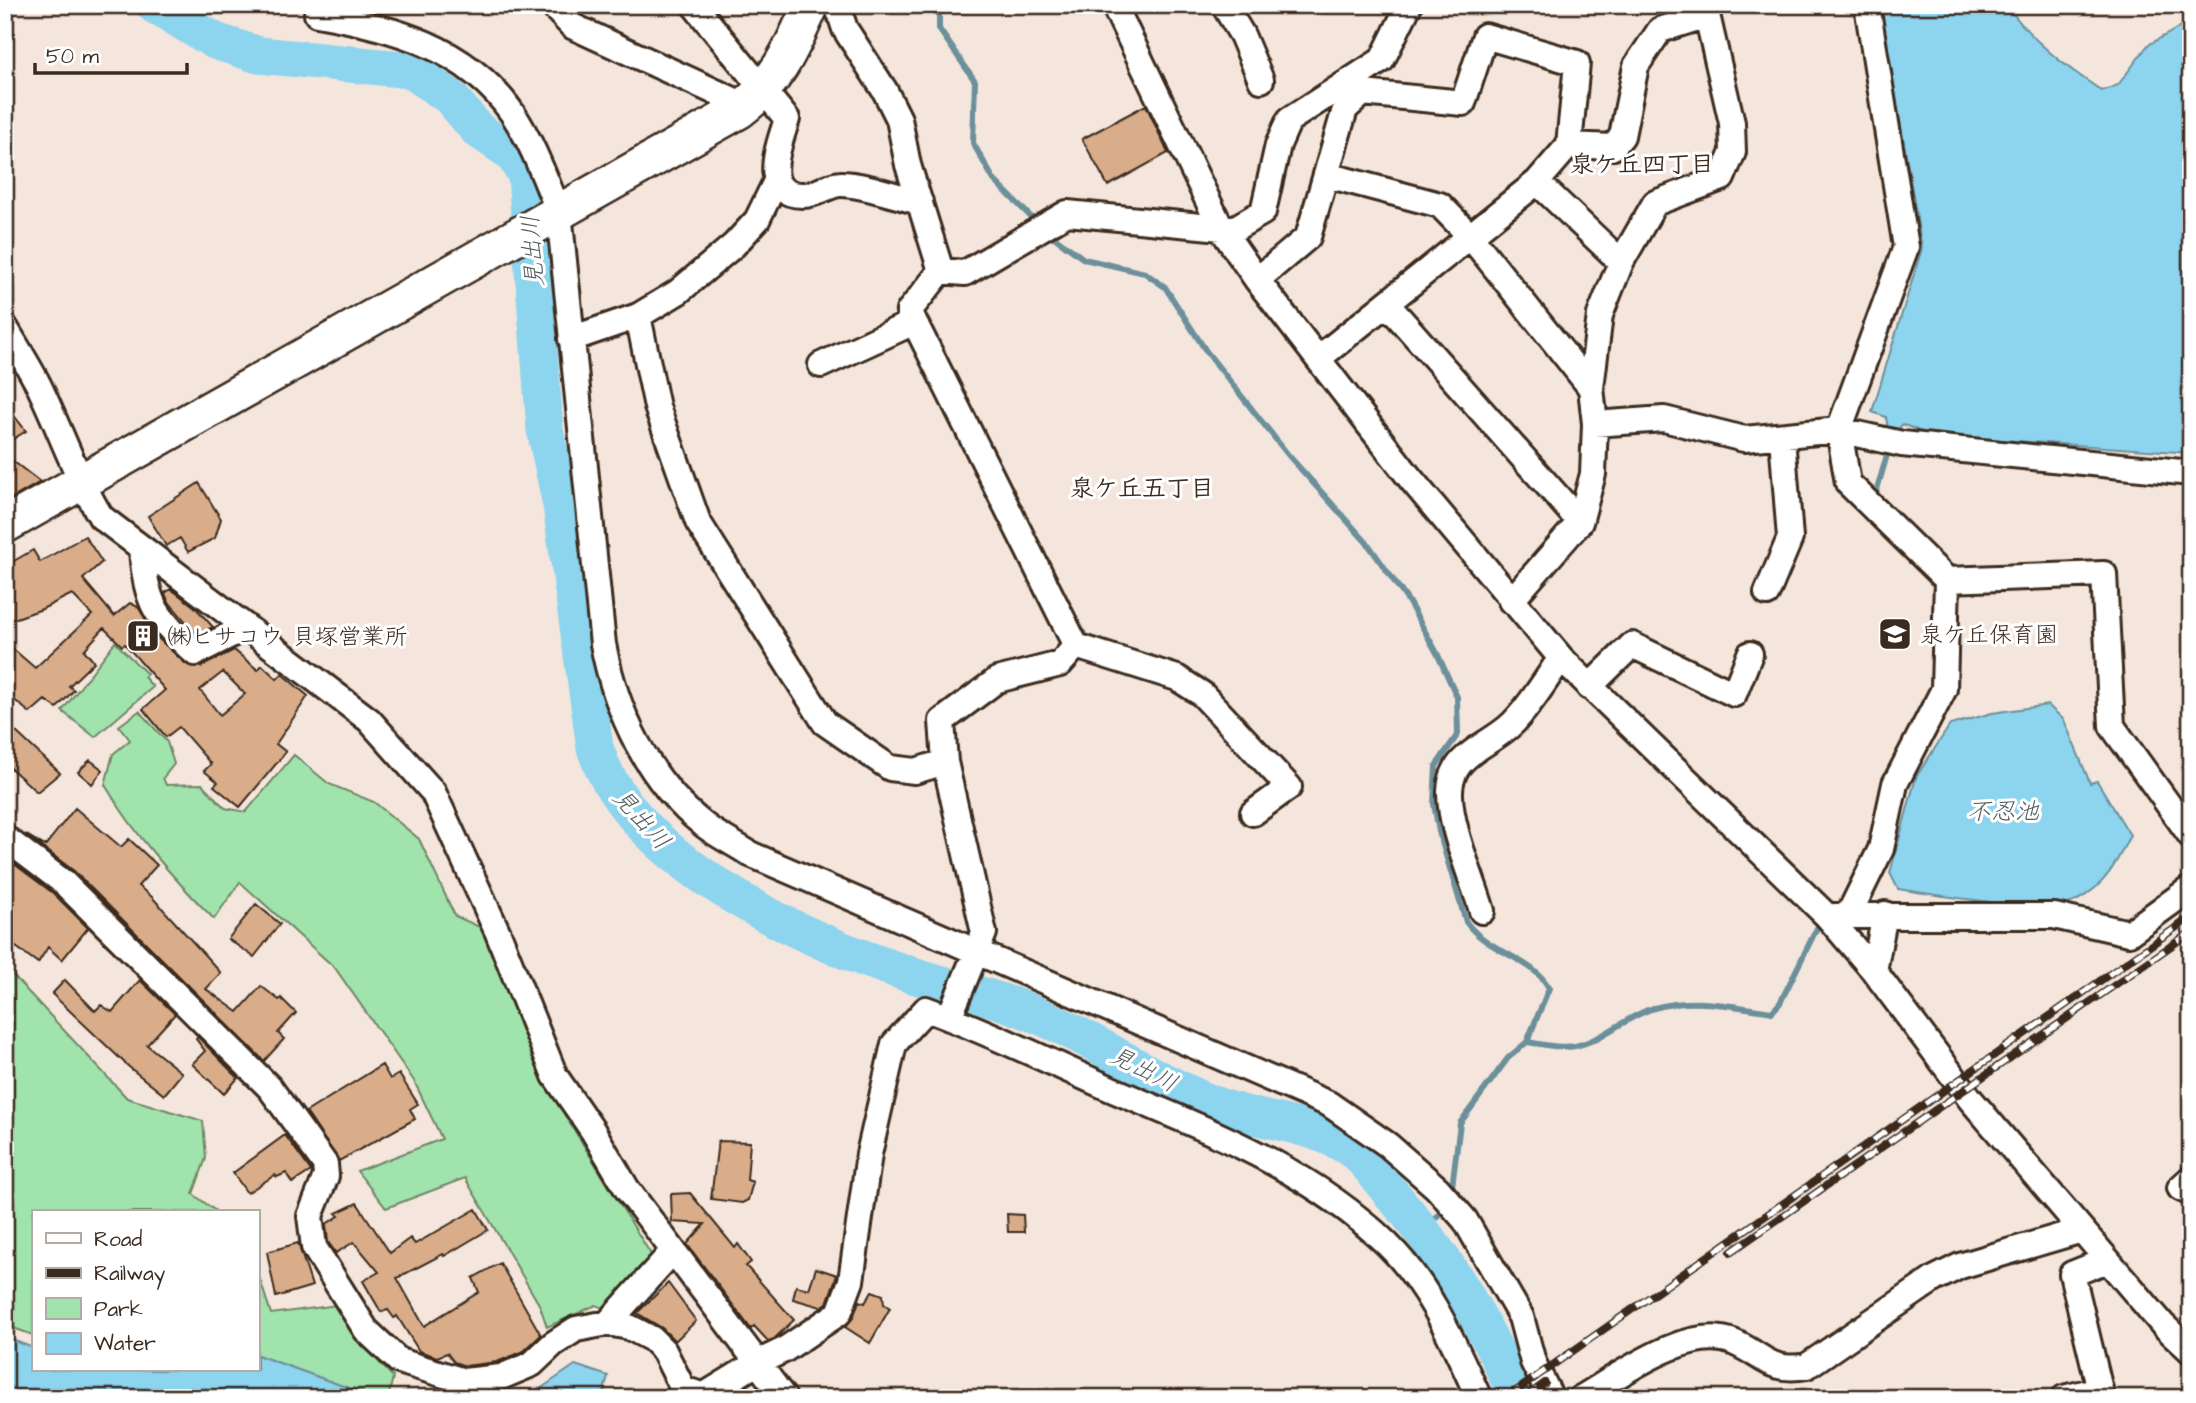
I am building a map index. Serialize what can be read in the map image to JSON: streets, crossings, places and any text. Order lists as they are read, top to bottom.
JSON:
{
  "districts": ["泉ケ丘四丁目", "泉ケ丘五丁目"],
  "water": ["見出川", "不忍池"],
  "places": {
    "school or university": ["泉ケ丘保育園"],
    "building": ["㈱ヒサコウ 貝塚営業所"]
  },
  "legend": [
    "Road",
    "Railway",
    "Park",
    "Water"
  ],
  "scale_bar": "50 m"
}
